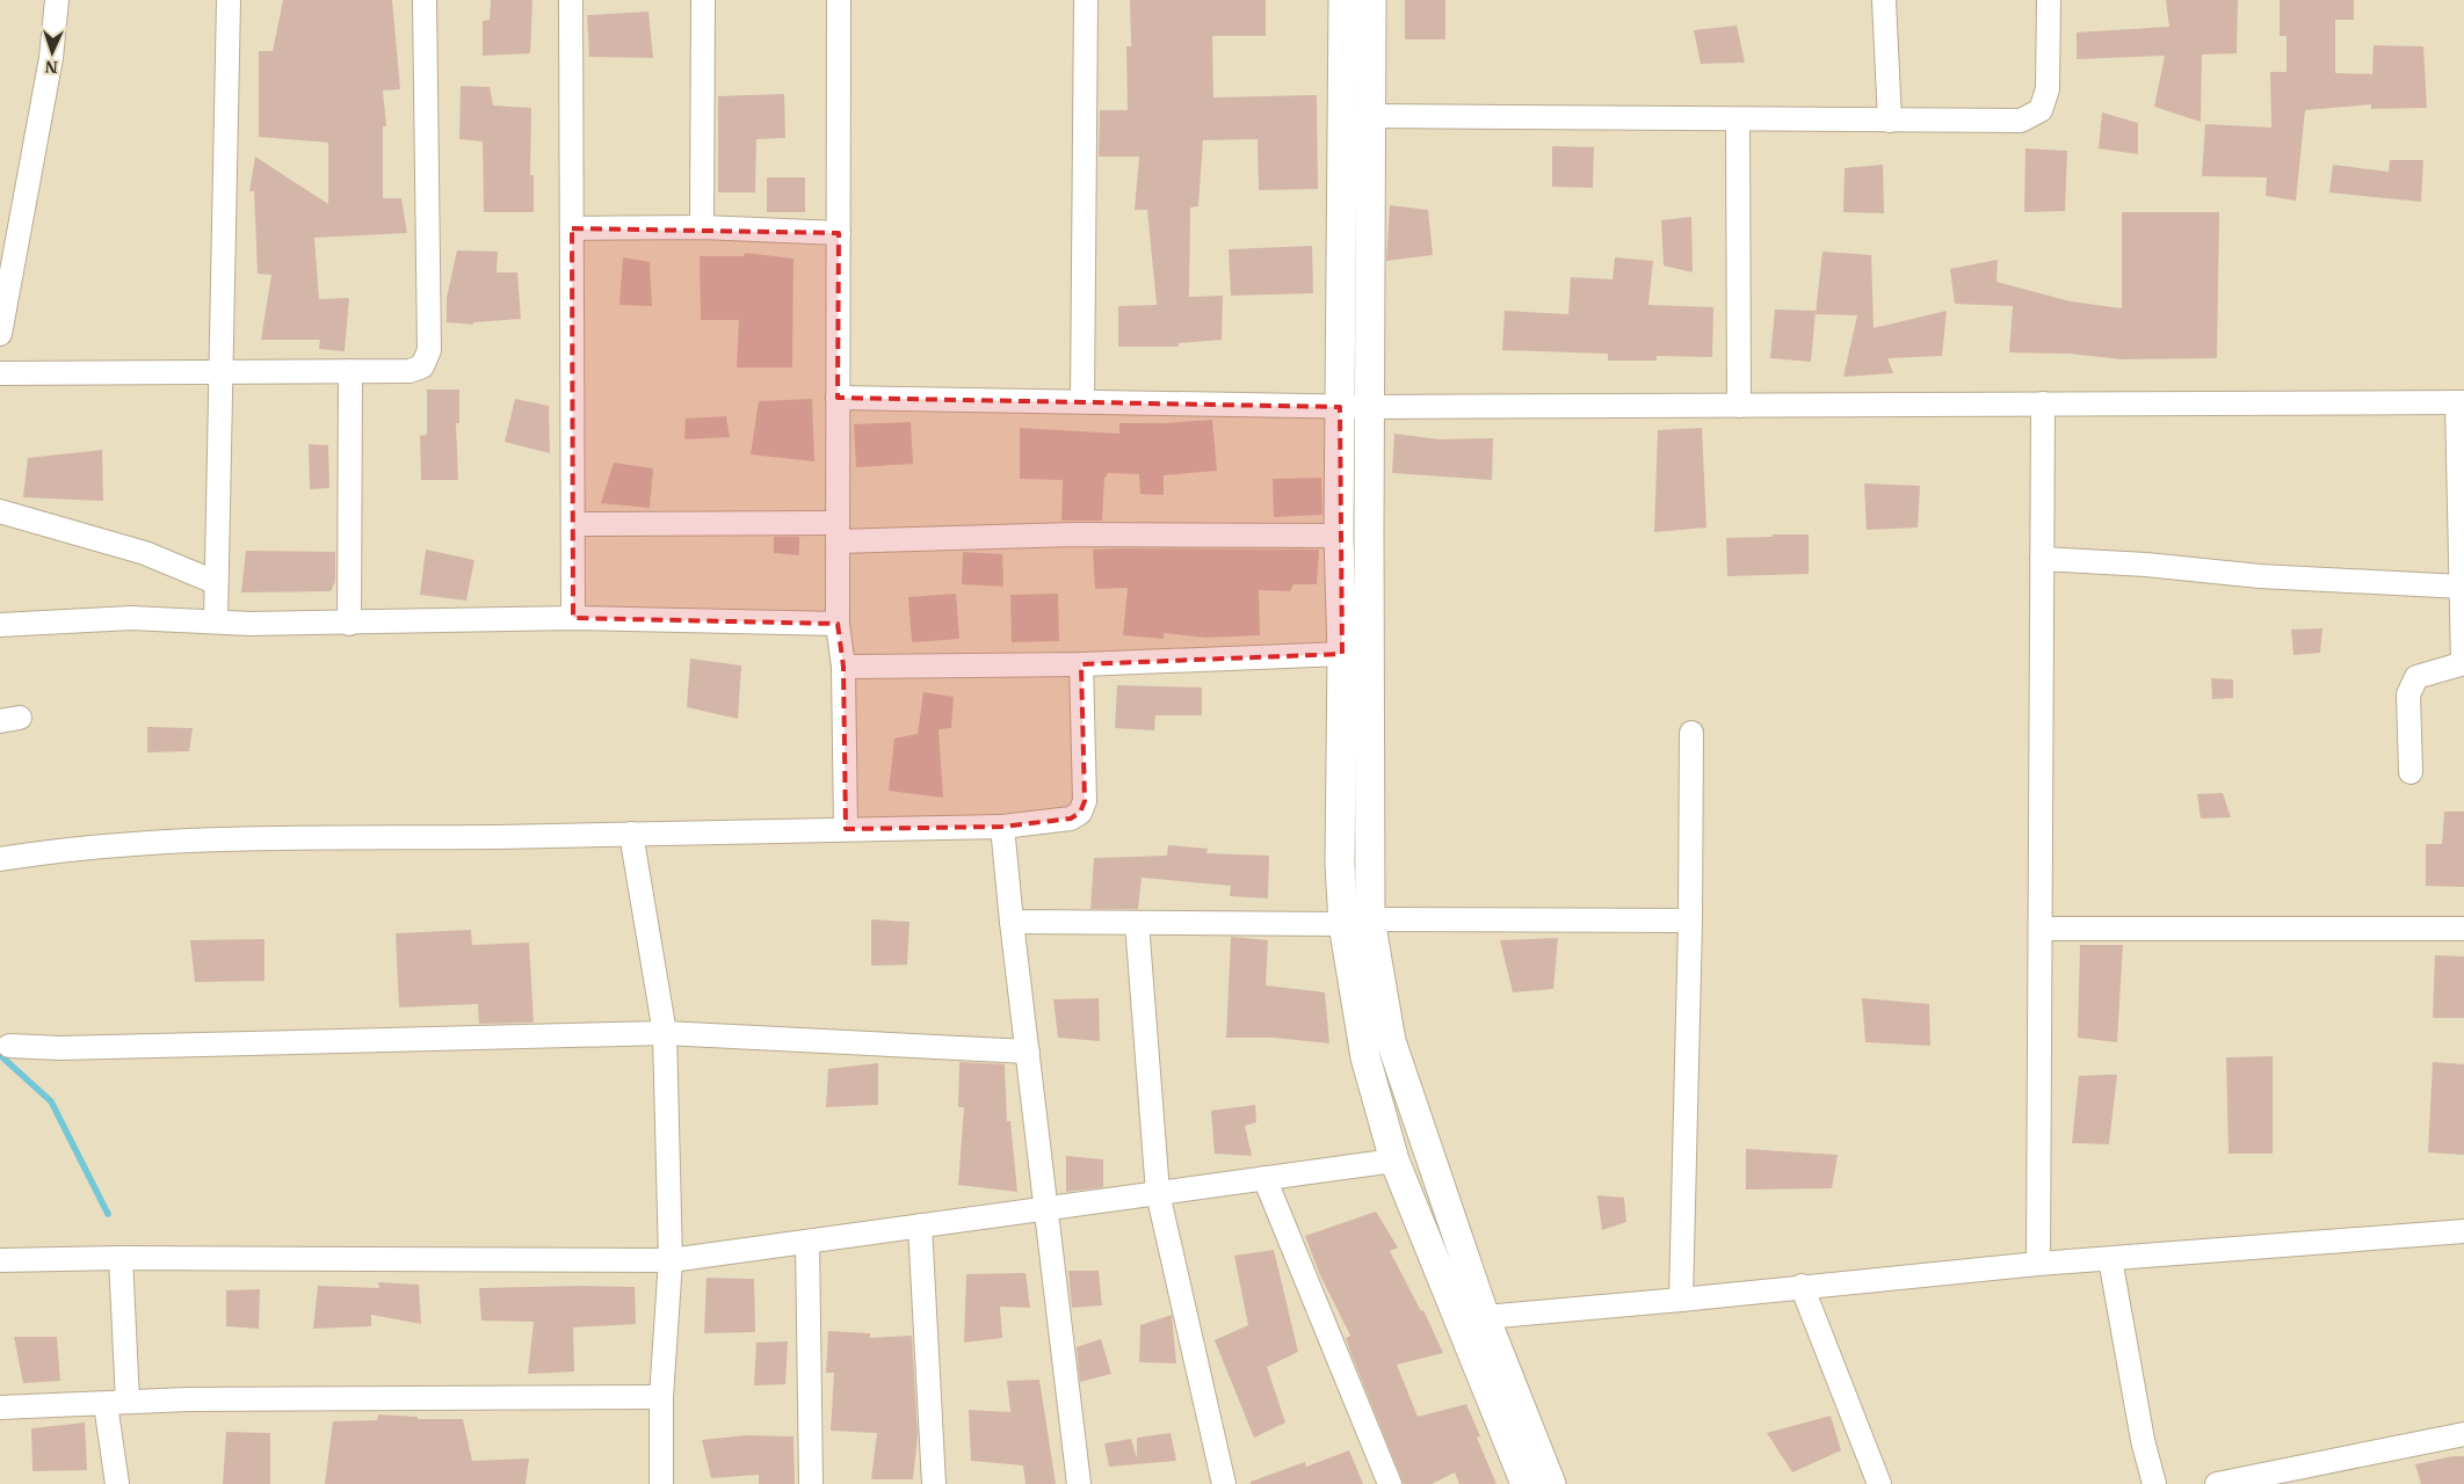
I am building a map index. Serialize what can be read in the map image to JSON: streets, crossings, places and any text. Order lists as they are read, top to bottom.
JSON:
{
  "north": "bottom"
}
